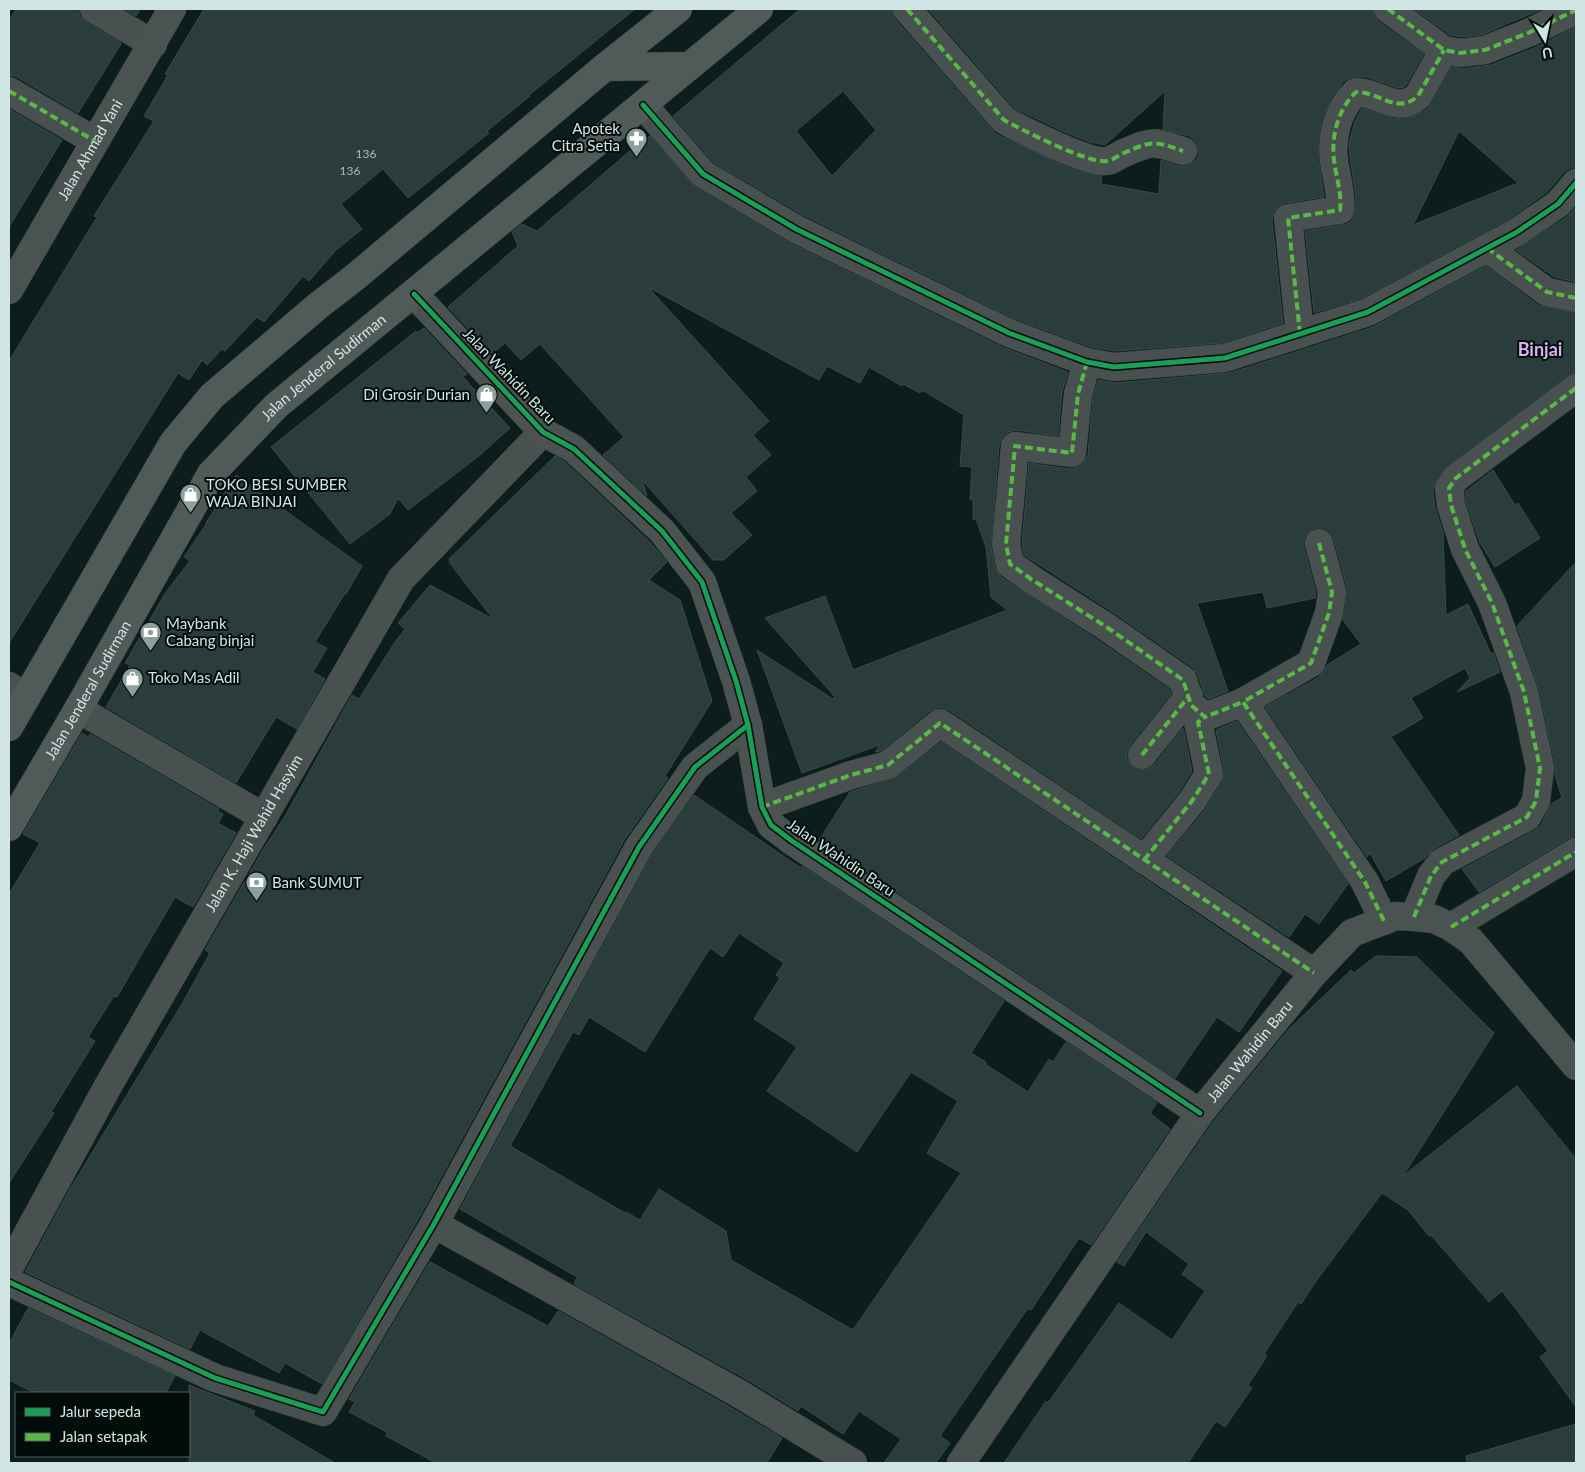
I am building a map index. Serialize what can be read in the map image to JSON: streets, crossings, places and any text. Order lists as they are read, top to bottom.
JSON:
{
  "streets": {
    "main road": ["Jalan Jenderal Sudirman"],
    "street": ["Jalan Ahmad Yani", "Jalan Wahidin Baru", "Jalan K. Haji Wahid Hasyim"]
  },
  "crossings": [
    ["Jalan Jenderal Sudirman", "Jalan Wahidin Baru"],
    ["Jalan Wahidin Baru", "Jalan K. Haji Wahid Hasyim"]
  ],
  "districts": ["Binjai"],
  "places": {
    "pharmacy": ["Apotek Citra Setia"],
    "shop": ["Di Grosir Durian", "TOKO BESI SUMBER WAJA BINJAI", "Toko Mas Adil"],
    "bank": ["Maybank Cabang binjai", "Bank SUMUT"]
  },
  "house_numbers": ["136", "136"],
  "legend": ["Jalur sepeda", "Jalan setapak"],
  "north": "bottom"
}
